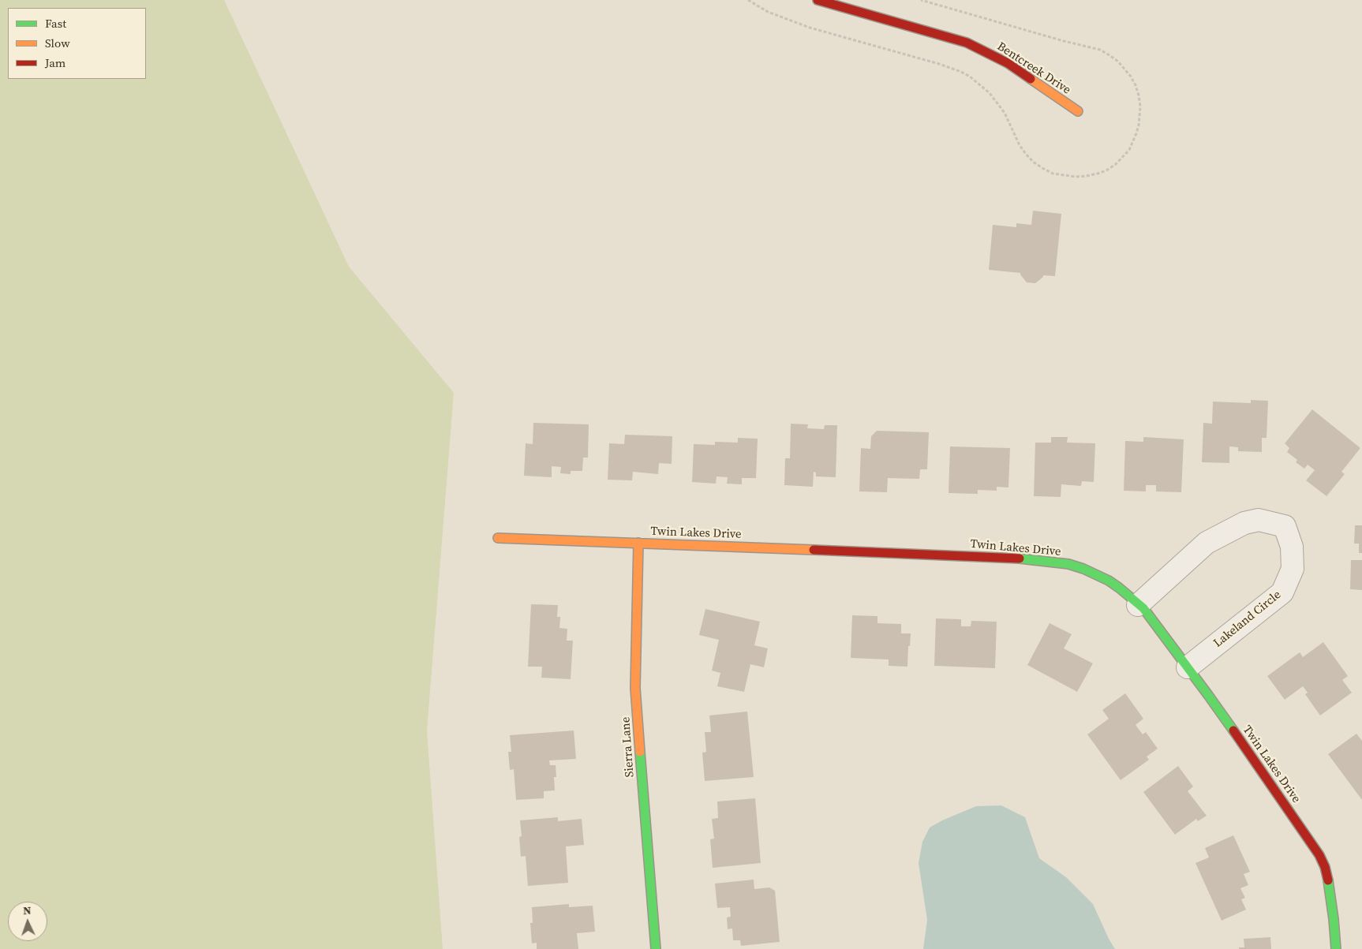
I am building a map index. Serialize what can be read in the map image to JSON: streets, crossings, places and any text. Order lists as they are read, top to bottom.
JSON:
{
  "streets": {
    "street": [
      "Bentcreek Drive",
      "Twin Lakes Drive",
      "Lakeland Circle",
      "Sierra Lane"
    ]
  },
  "crossings": [
    ["Twin Lakes Drive", "Lakeland Circle"],
    ["Twin Lakes Drive", "Sierra Lane"]
  ],
  "legend": ["Fast", "Slow", "Jam"],
  "north": "top"
}
